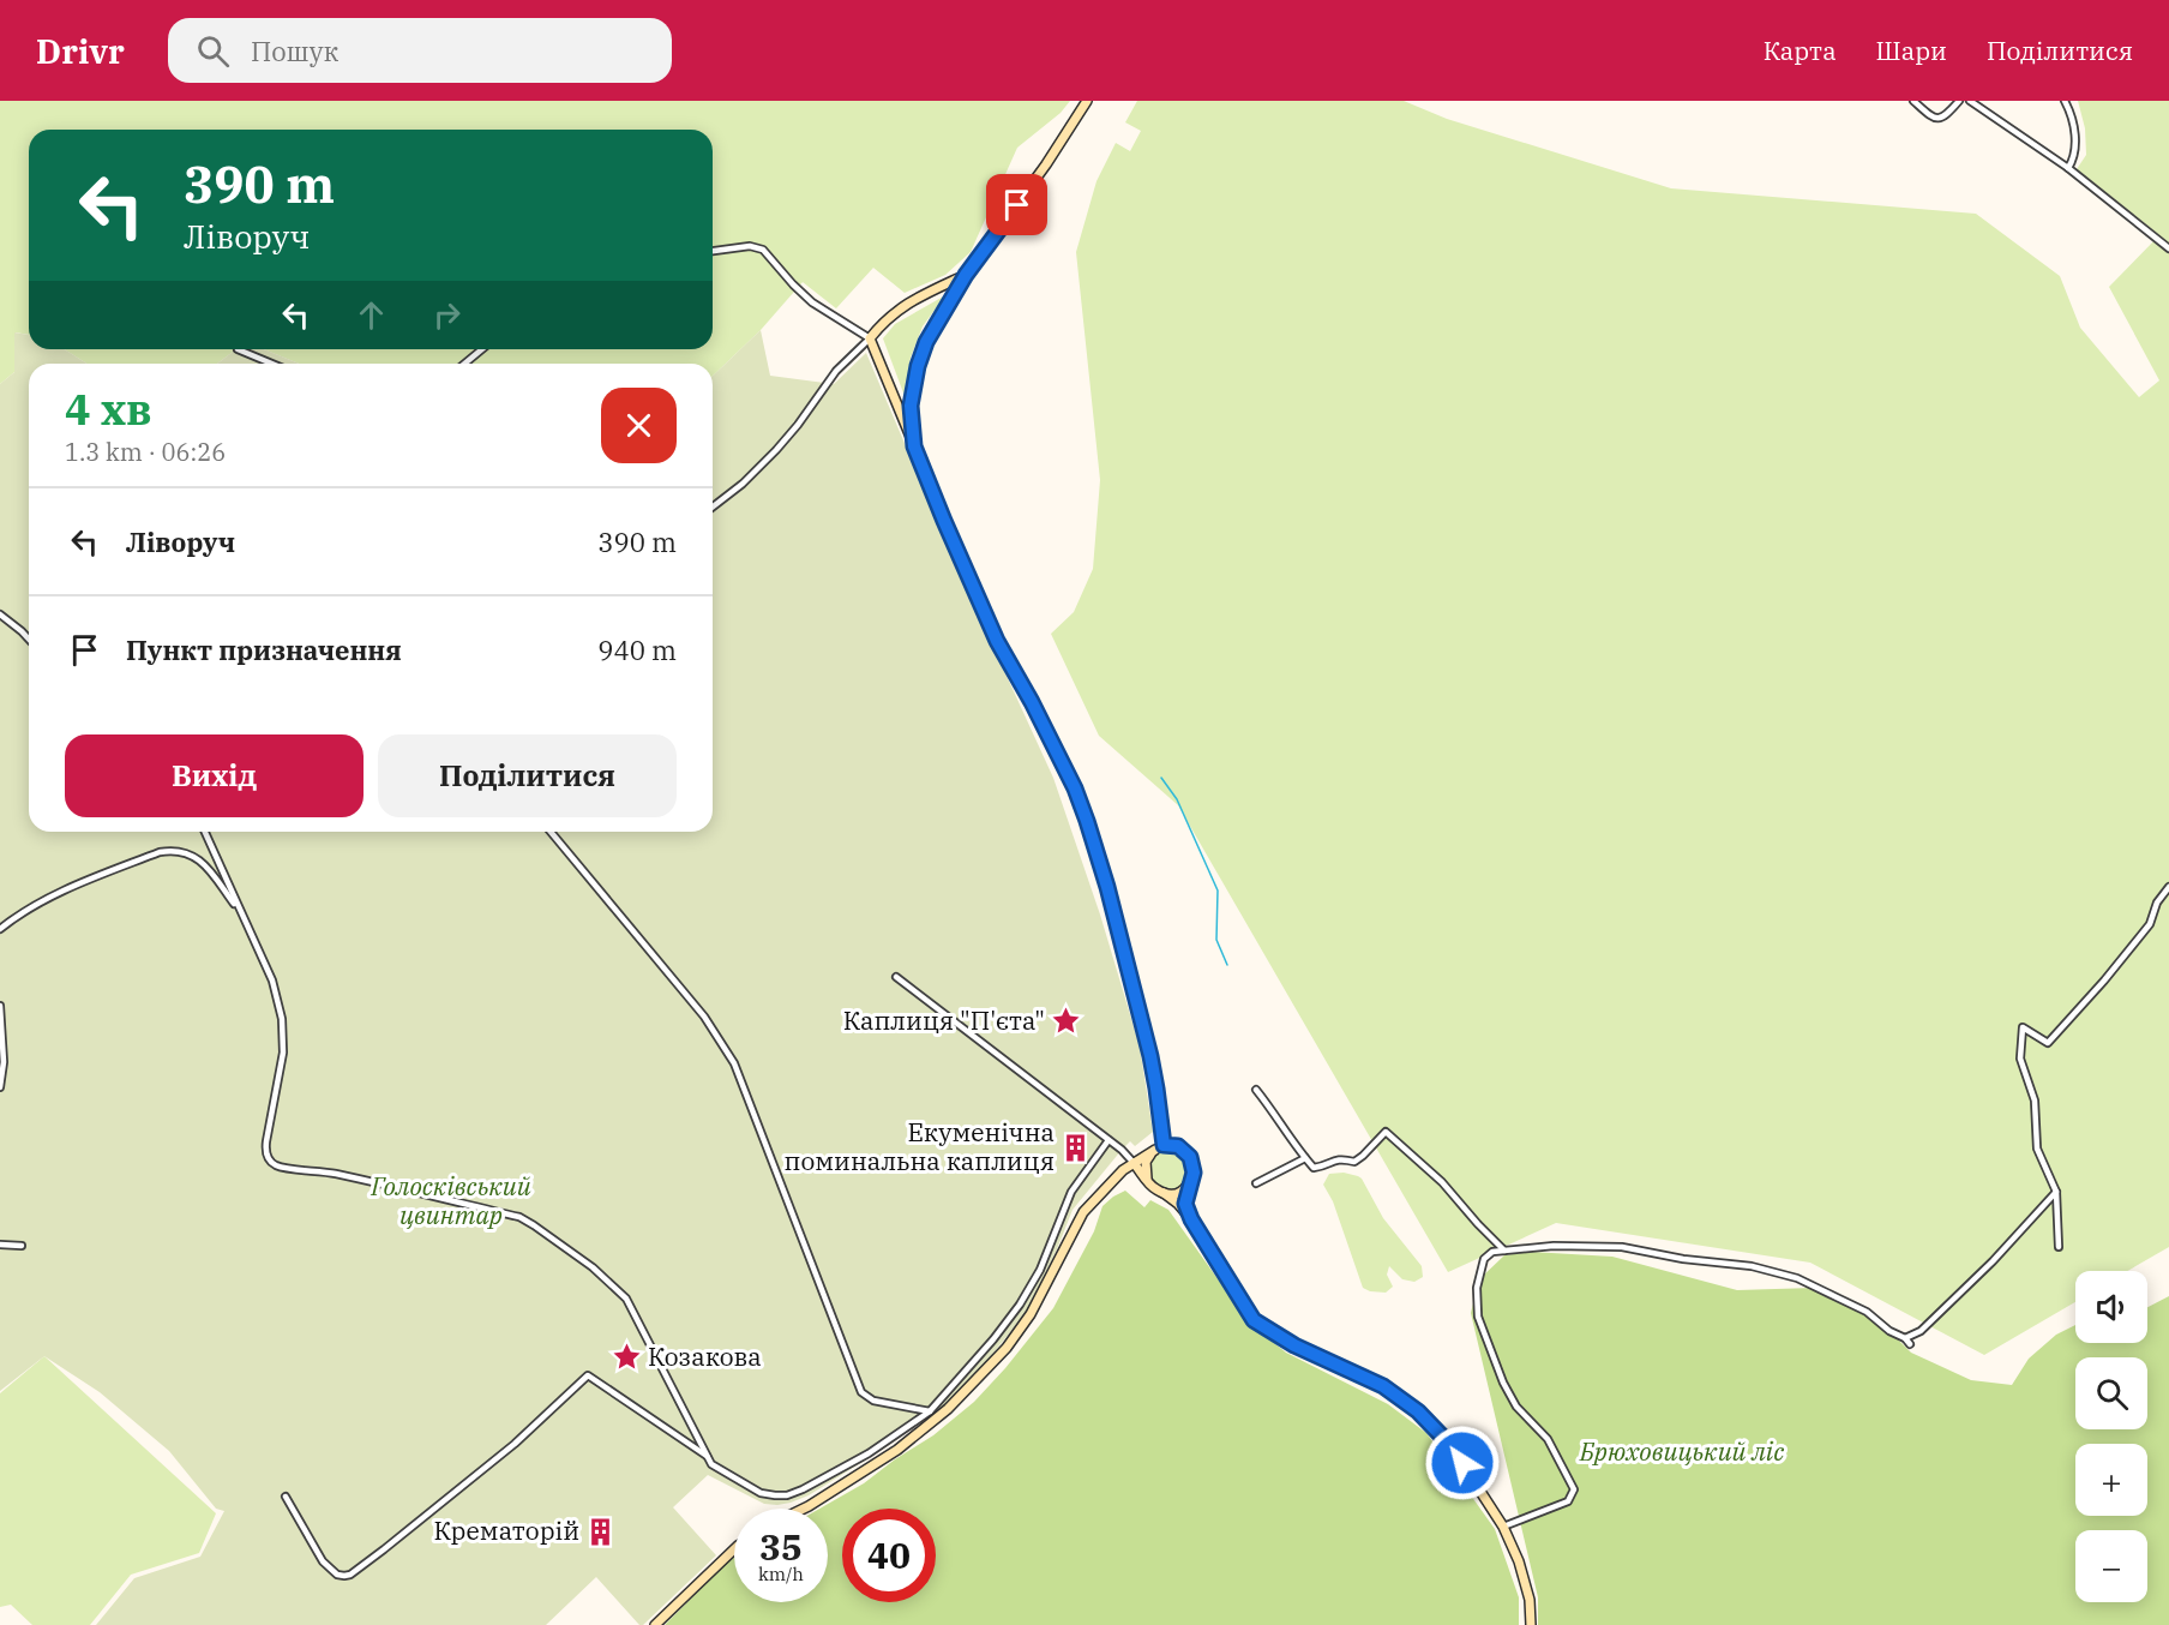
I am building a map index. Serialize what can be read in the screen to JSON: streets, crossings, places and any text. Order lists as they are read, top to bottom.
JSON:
{
  "parks": ["Голосківський цвинтар", "Брюховицький ліс"],
  "places": {
    "place": ["Каплиця \"П'єта\"", "Козакова"],
    "building": ["Екуменічна поминальна каплиця", "Крематорій"]
  },
  "page": {
    "header": "Drivr",
    "search": "Пошук",
    "nav": ["Карта", "Шари", "Поділитися"],
    "turn": ["390 m", "Ліворуч"],
    "heading": ["4 хв", "1.3 km · 06:26"],
    "list": [
      {
        "name": "Ліворуч",
        "value": "390 m"
      },
      {
        "name": "Пункт призначення",
        "value": "940 m"
      }
    ],
    "buttons": ["Вихід", "Поділитися"],
    "map_buttons": ["+", "−"],
    "speed": "35 km/h",
    "limit": "40"
  }
}
